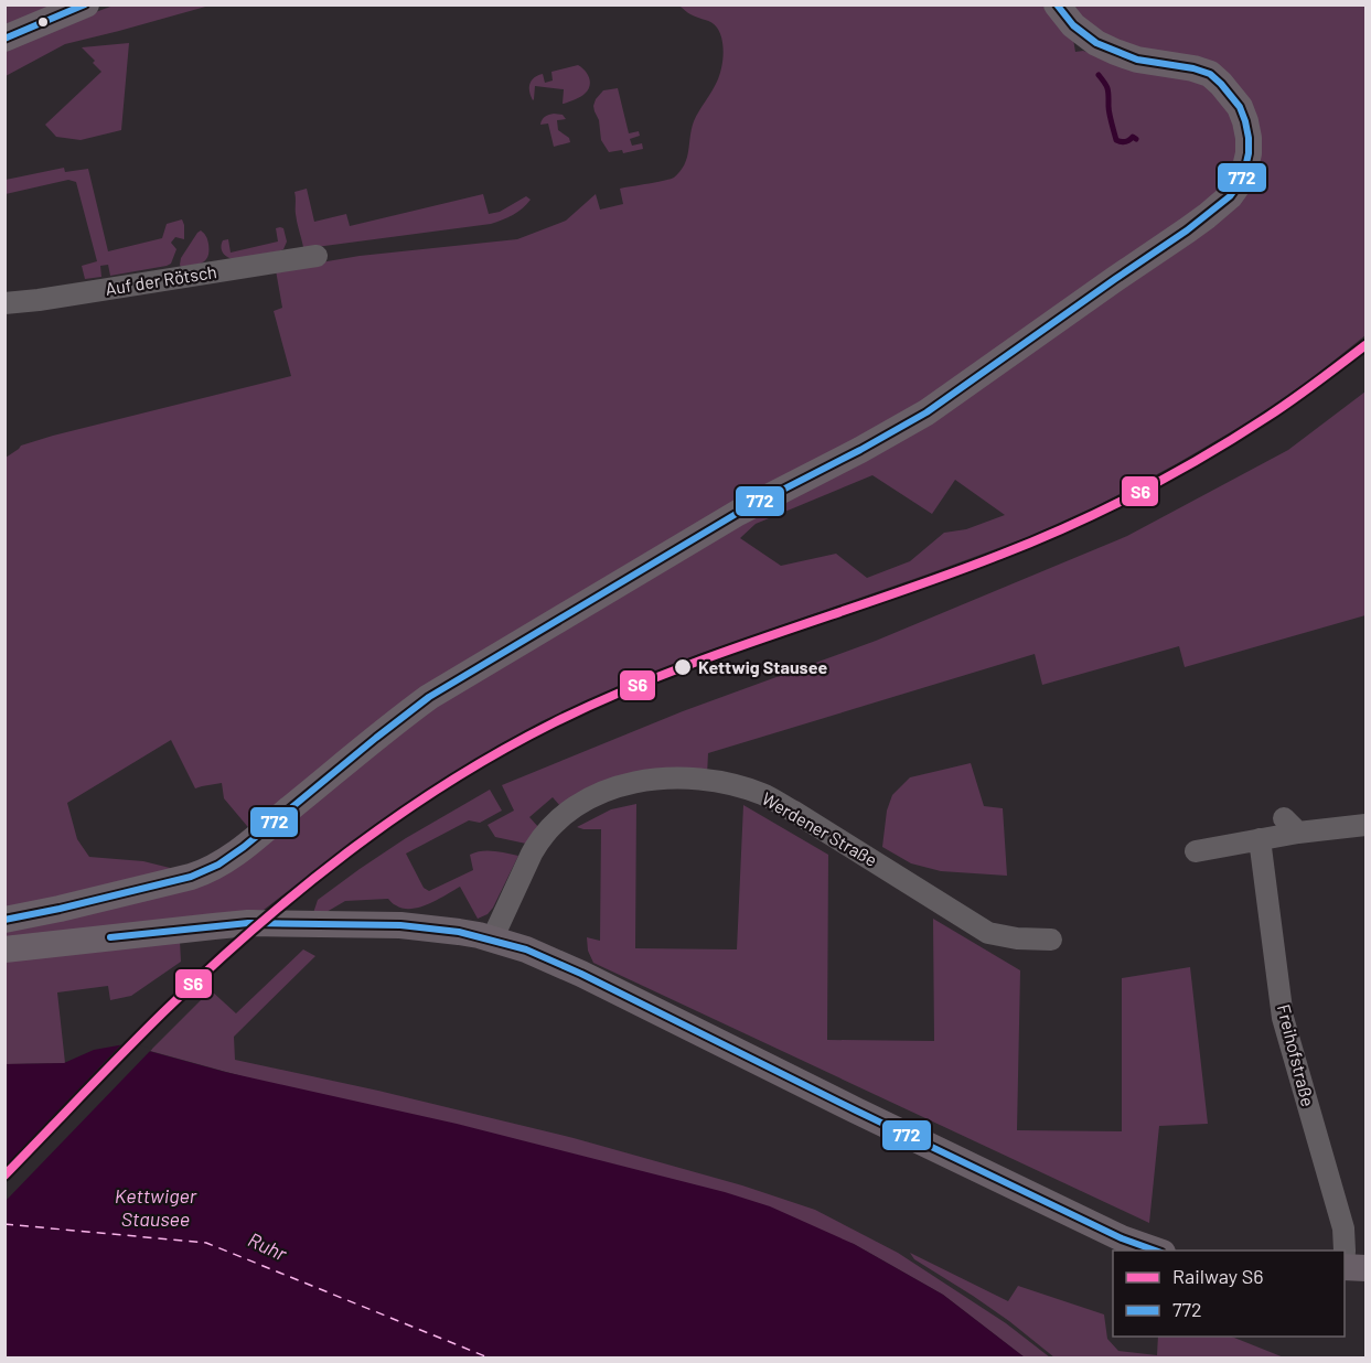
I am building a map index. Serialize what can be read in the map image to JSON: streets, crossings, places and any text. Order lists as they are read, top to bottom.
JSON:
{
  "streets": {
    "street": ["Auf der Rötsch", "Werdener Straße", "Freihofstraße"]
  },
  "water": ["Kettwiger Stausee", "Ruhr"],
  "places": ["Kettwig Stausee"],
  "lines": ["transit line 772", "rail line S6"],
  "legend": ["Railway S6", "772"]
}
